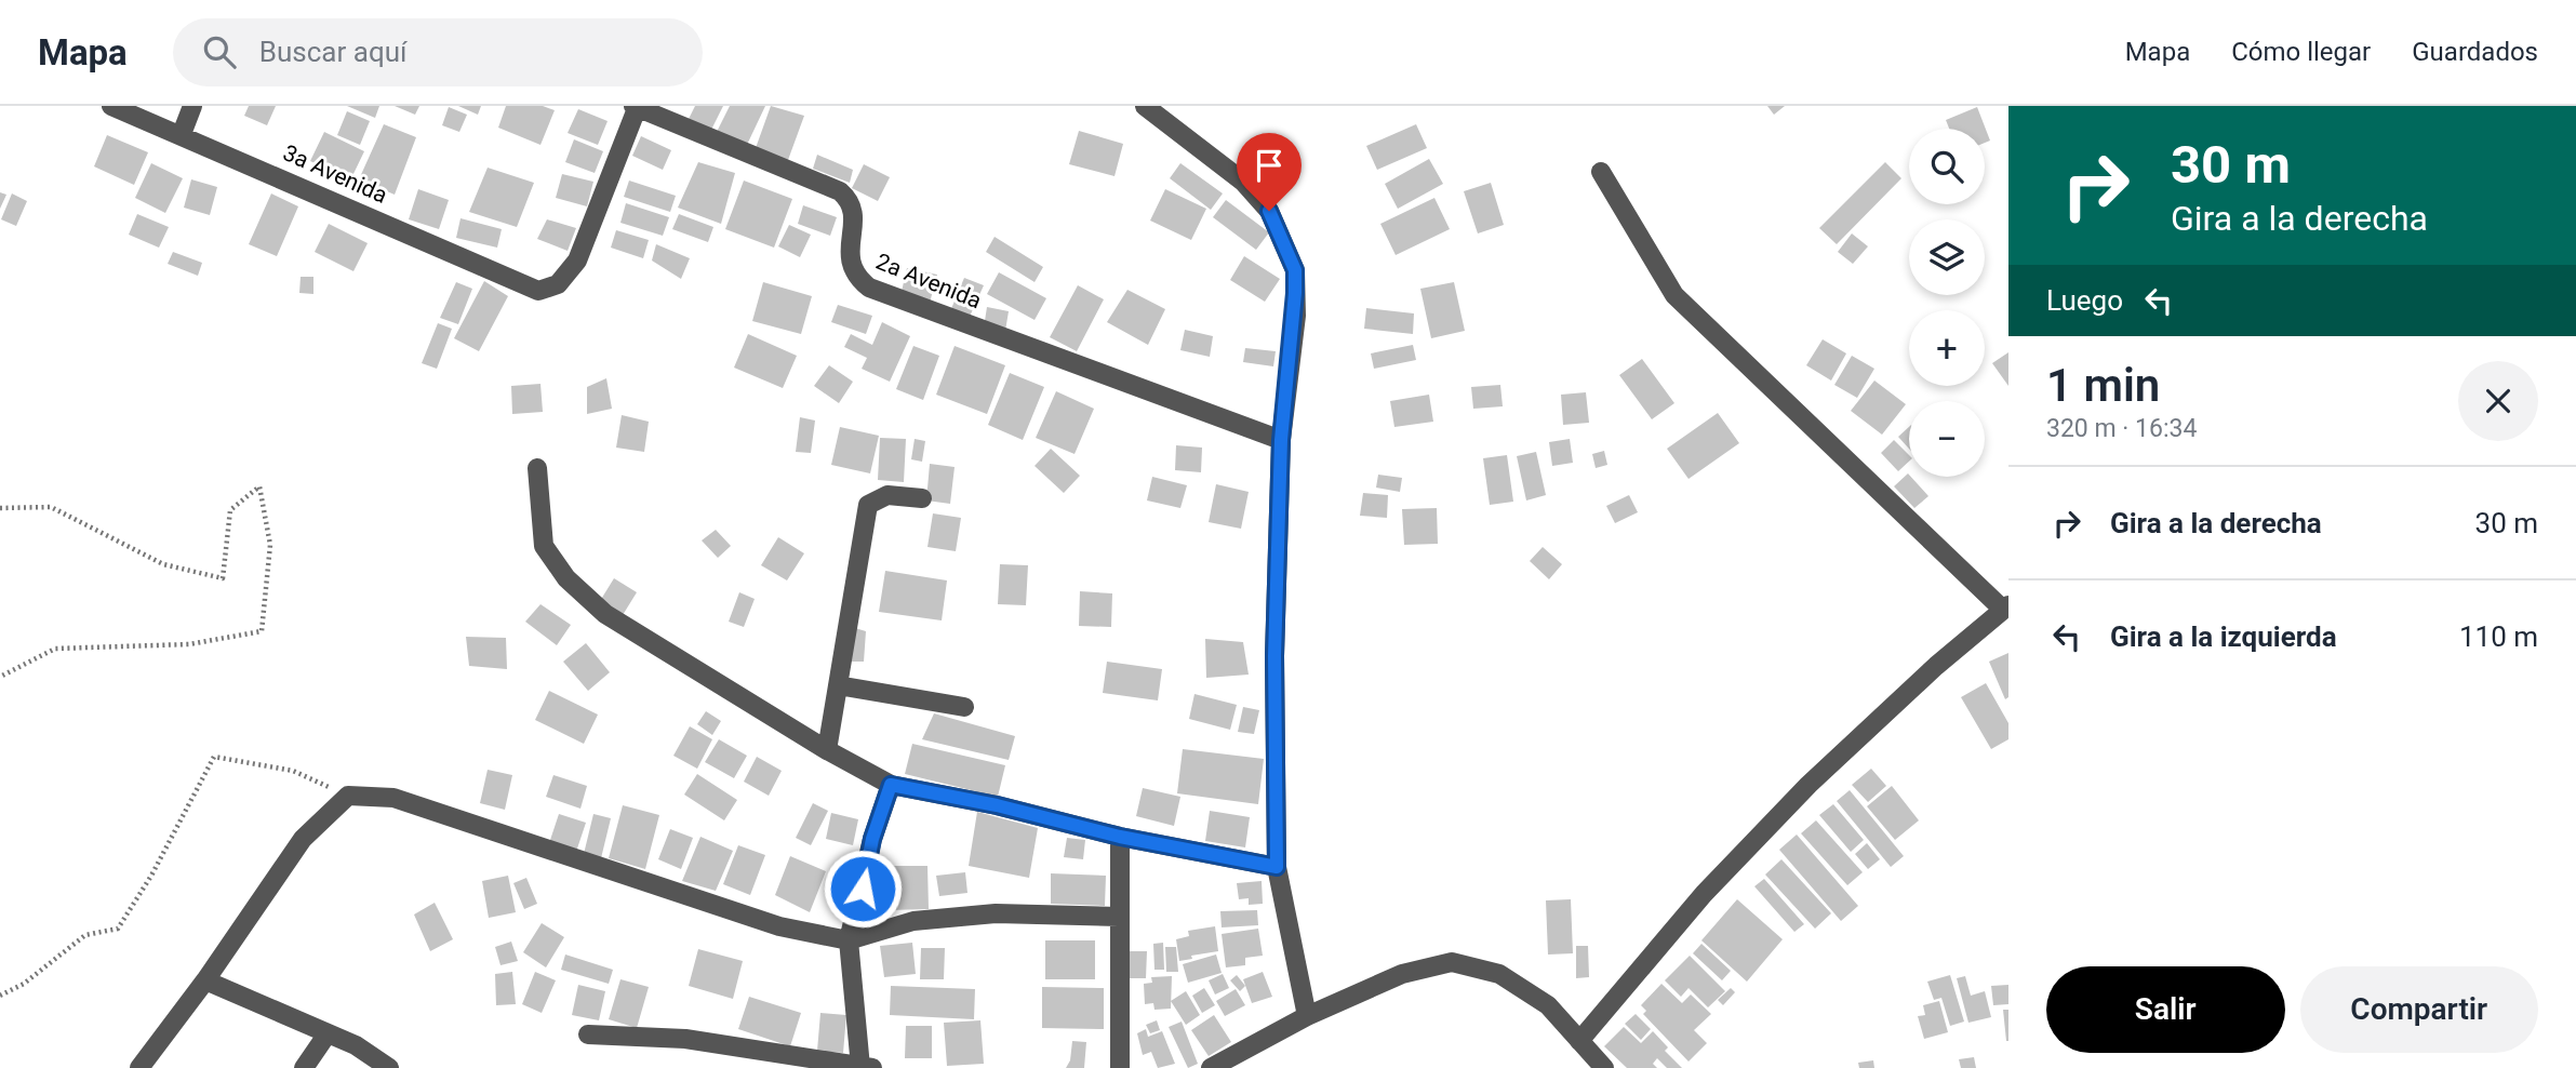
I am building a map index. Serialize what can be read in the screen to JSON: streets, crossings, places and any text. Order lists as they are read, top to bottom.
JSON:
{
  "streets": {
    "street": ["3a Avenida", "2a Avenida"]
  },
  "crossings": [
    ["3a Avenida", "2a Avenida"]
  ],
  "page": {
    "header": "Mapa",
    "search": "Buscar aquí",
    "nav": ["Mapa", "Cómo llegar", "Guardados"],
    "turn": ["30 m", "Gira a la derecha"],
    "map_buttons": ["+", "−"],
    "then": "Luego",
    "heading": ["1 min", "320 m · 16:34"],
    "list": [
      {
        "name": "Gira a la derecha",
        "value": "30 m"
      },
      {
        "name": "Gira a la izquierda",
        "value": "110 m"
      }
    ],
    "buttons": ["Salir", "Compartir"]
  }
}
